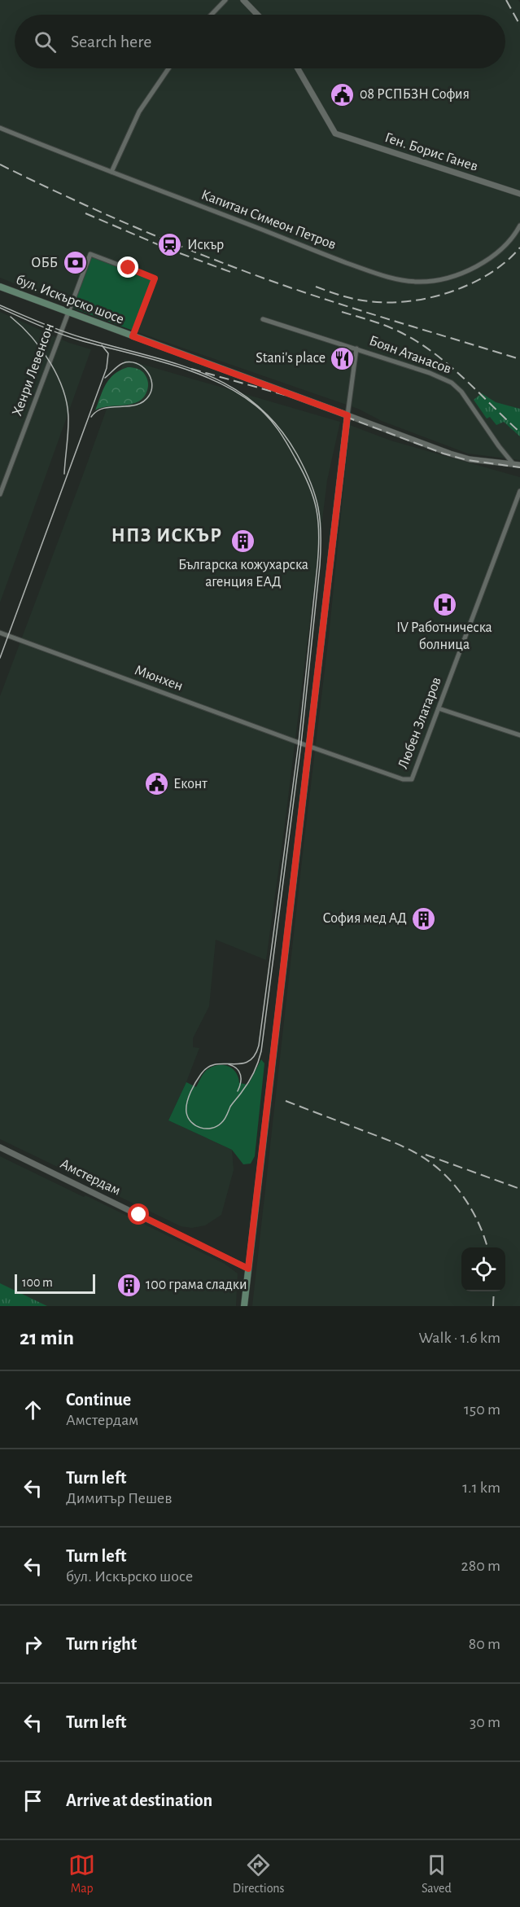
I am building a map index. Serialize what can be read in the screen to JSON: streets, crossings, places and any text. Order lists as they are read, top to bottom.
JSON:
{
  "streets": {
    "main road": ["бул. Искърско шосе"],
    "street": [
      "Ген. Борис Ганев",
      "Капитан Симеон Петров",
      "Боян Атанасов",
      "Хенри Левенсон",
      "Мюнхен",
      "Любен Златаров",
      "Амстердам"
    ]
  },
  "crossings": [
    ["бул. Искърско шосе", "Боян Атанасов"],
    ["бул. Искърско шосе", "Хенри Левенсон"],
    ["Мюнхен", "Любен Златаров"]
  ],
  "districts": ["НПЗ ИСКЪР"],
  "places": {
    "public building": ["08 РСПБЗН София", "Еконт"],
    "station": ["Искър"],
    "bank": ["ОББ"],
    "restaurant": ["Stani's place"],
    "building": ["Българска кожухарска агенция ЕАД", "София мед АД", "100 грама сладки"],
    "hospital": ["IV Работническа болница"]
  },
  "scale_bar": "100 m",
  "page": {
    "search": "Search here",
    "scale": "100 m",
    "heading": ["21 min", "Walk · 1.6 km"],
    "list": [
      ["Continue", "Амстердам", "150 m"],
      ["Turn left", "Димитър Пешев", "1.1 km"],
      ["Turn left", "бул. Искърско шосе", "280 m"],
      ["Turn right", "80 m"],
      ["Turn left", "30 m"],
      "Arrive at destination"
    ],
    "nav": ["Map", "Directions", "Saved"]
  }
}
